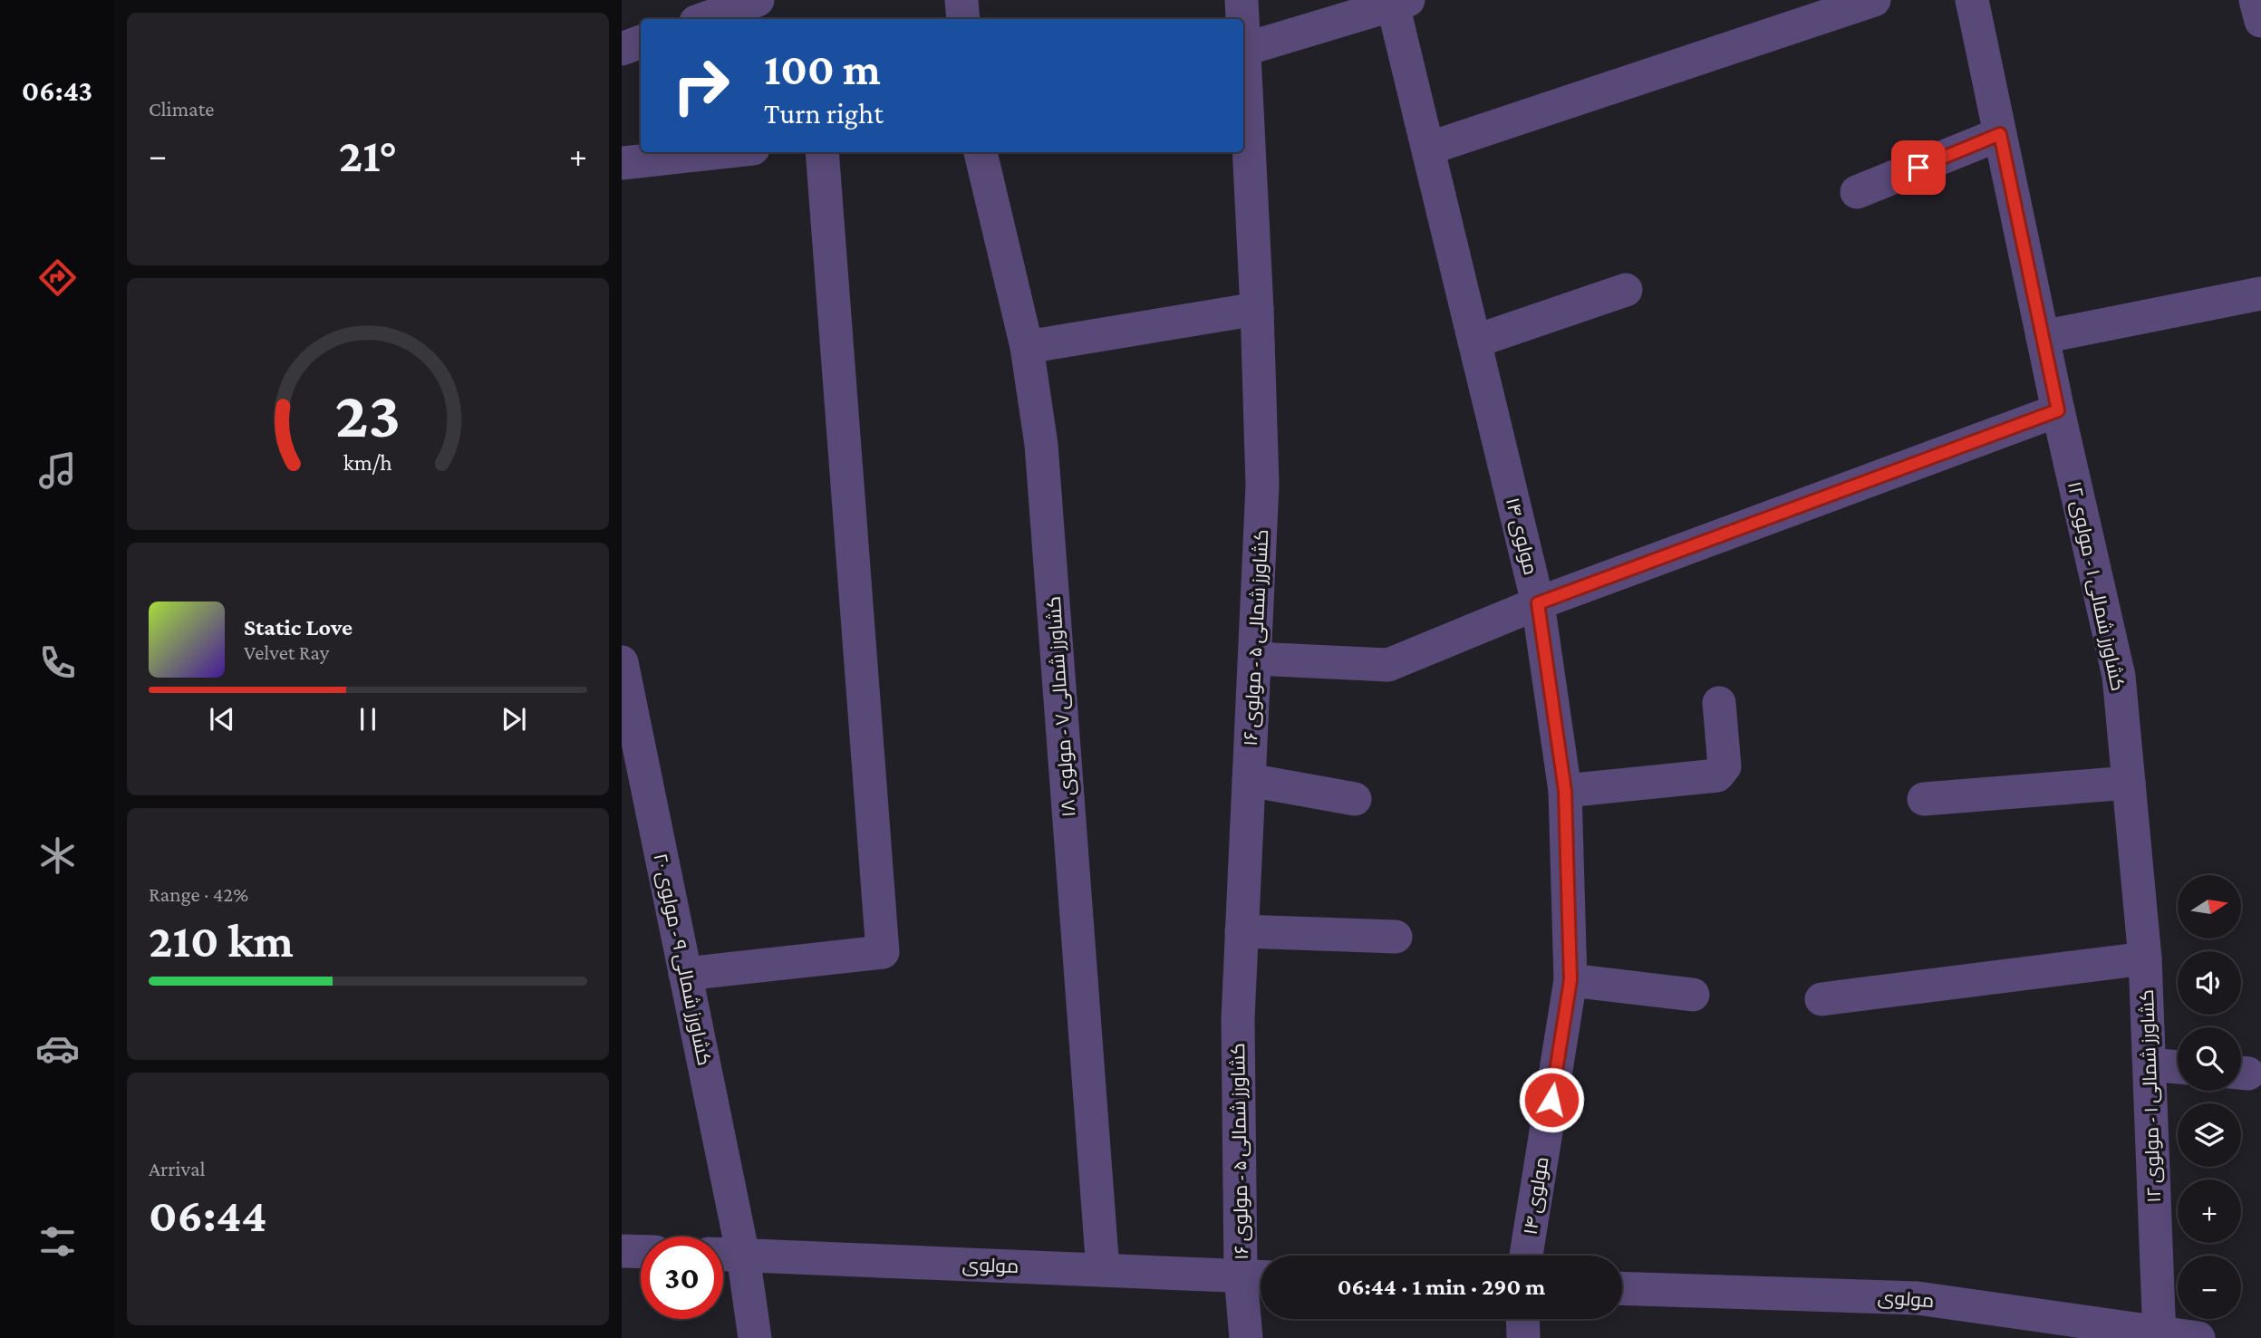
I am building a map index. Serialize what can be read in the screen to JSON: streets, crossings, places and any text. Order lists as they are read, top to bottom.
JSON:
{
  "streets": {
    "street": [
      "مولوی ۱۴",
      "کشاورز شمالی ۱ - مولوی ۱۲",
      "کشاورز شمالی ۵ - مولوی ۱۶",
      "کشاورز شمالی ۷ - مولوی ۱۸",
      "کشاورز شمالی ۹ - مولوی ۲۰",
      "مولوی"
    ]
  },
  "crossings": [
    ["کشاورز شمالی ۱ - مولوی ۱۲", "مولوی"],
    ["کشاورز شمالی ۵ - مولوی ۱۶", "مولوی"],
    ["کشاورز شمالی ۷ - مولوی ۱۸", "مولوی"],
    ["کشاورز شمالی ۹ - مولوی ۲۰", "مولوی"]
  ],
  "north": "right",
  "page": {
    "tabs": "06:43",
    "tile": [
      "Climate",
      ["Range · 42%", "210 km"],
      ["Arrival", "06:44"]
    ],
    "turn": ["100 m", "Turn right"],
    "heat": ["−", "21°", "+"],
    "song": ["Static Love", "Velvet Ray"],
    "map_buttons": ["+", "−"],
    "limit": "30",
    "trip": "06:44 · 1 min · 290 m",
    "gauge": ["23", "km/h"]
  }
}
